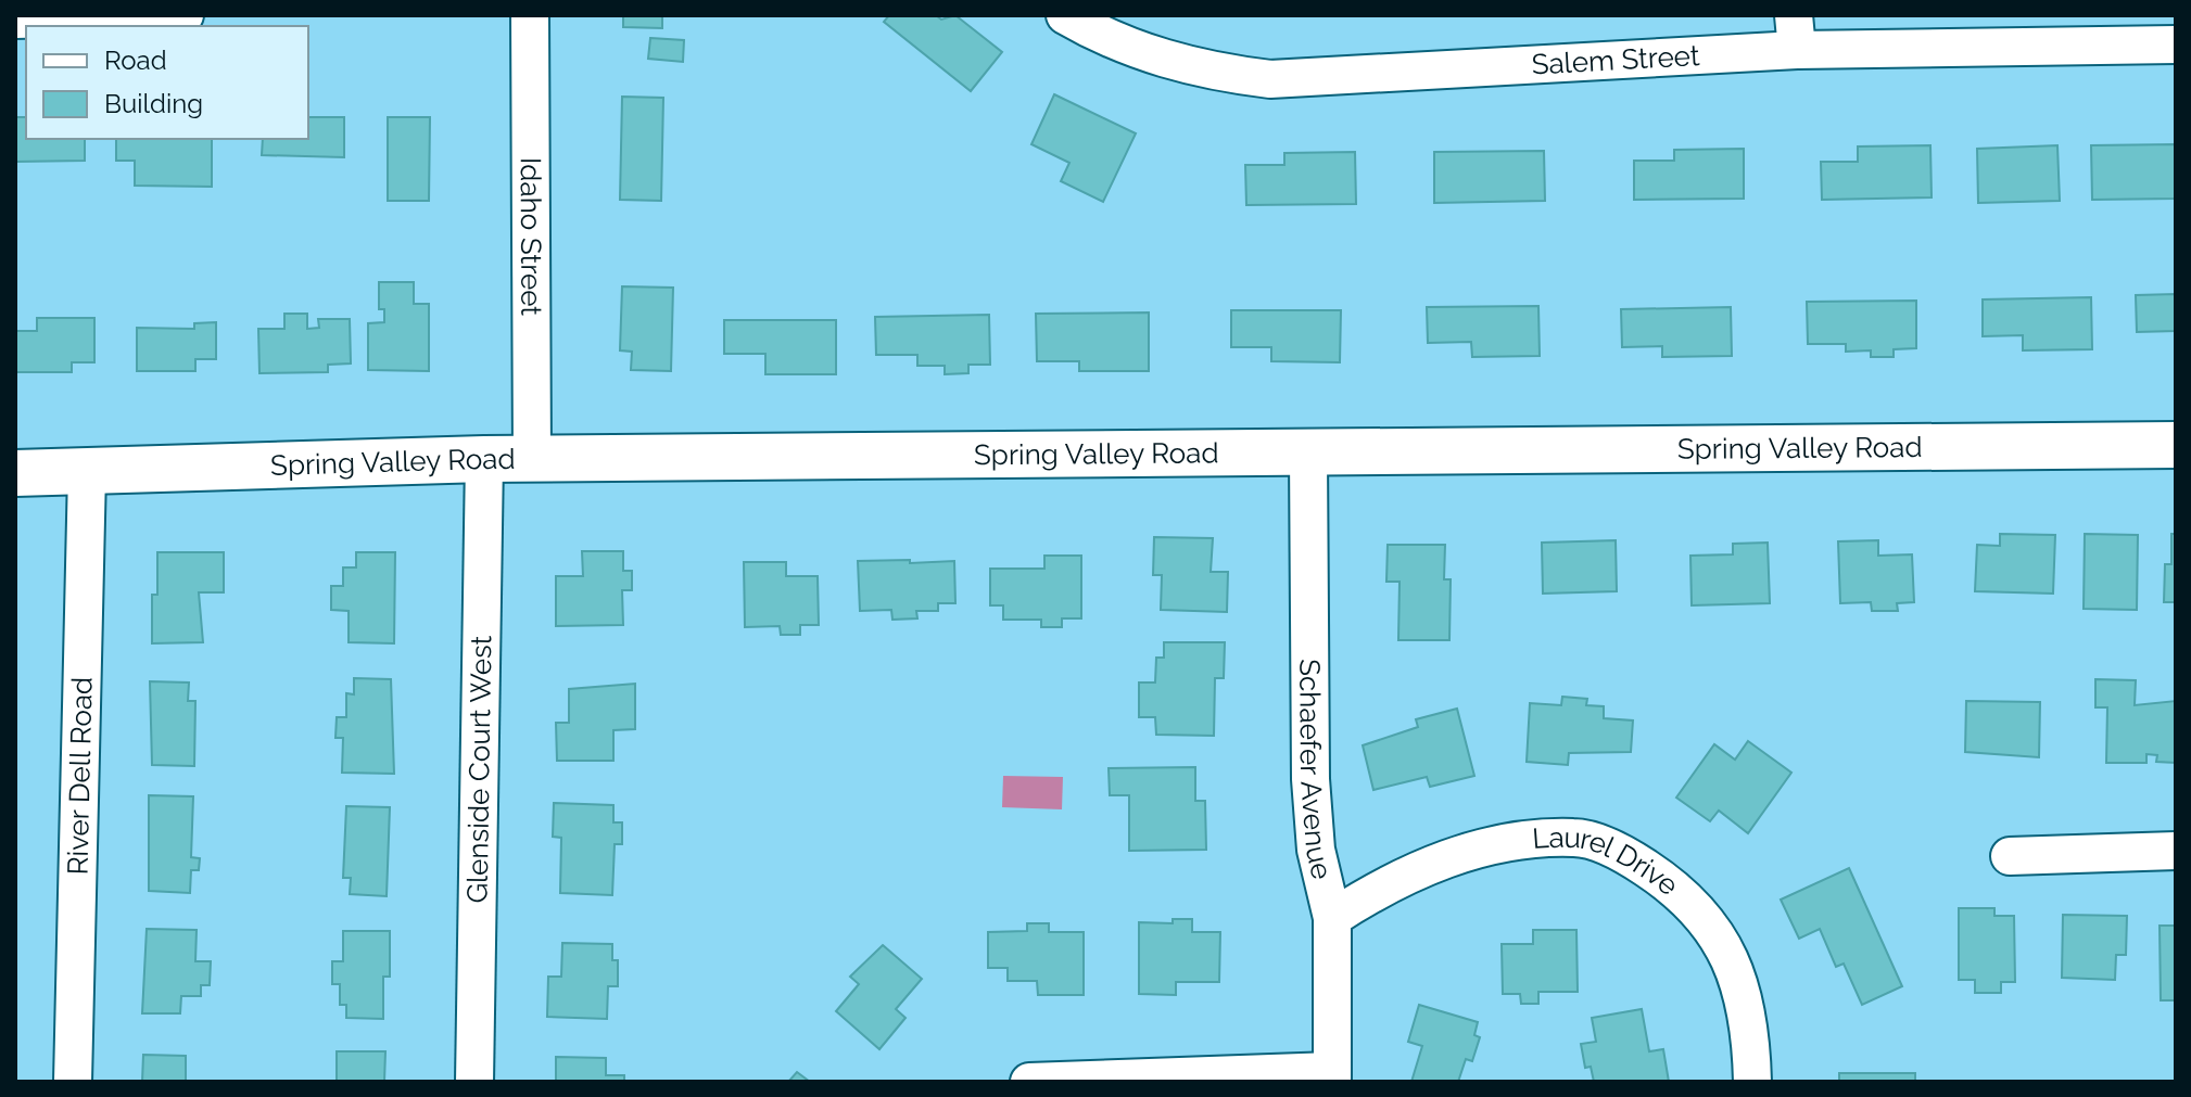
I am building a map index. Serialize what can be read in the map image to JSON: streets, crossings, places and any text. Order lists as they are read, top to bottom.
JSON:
{
  "streets": {
    "street": [
      "Salem Street",
      "Idaho Street",
      "Spring Valley Road",
      "Schaefer Avenue",
      "Glenside Court West",
      "River Dell Road",
      "Laurel Drive"
    ]
  },
  "crossings": [
    ["Idaho Street", "Spring Valley Road"],
    ["Spring Valley Road", "Schaefer Avenue"],
    ["Spring Valley Road", "Glenside Court West"],
    ["Spring Valley Road", "River Dell Road"],
    ["Schaefer Avenue", "Laurel Drive"]
  ],
  "legend": ["Road", "Building"]
}
